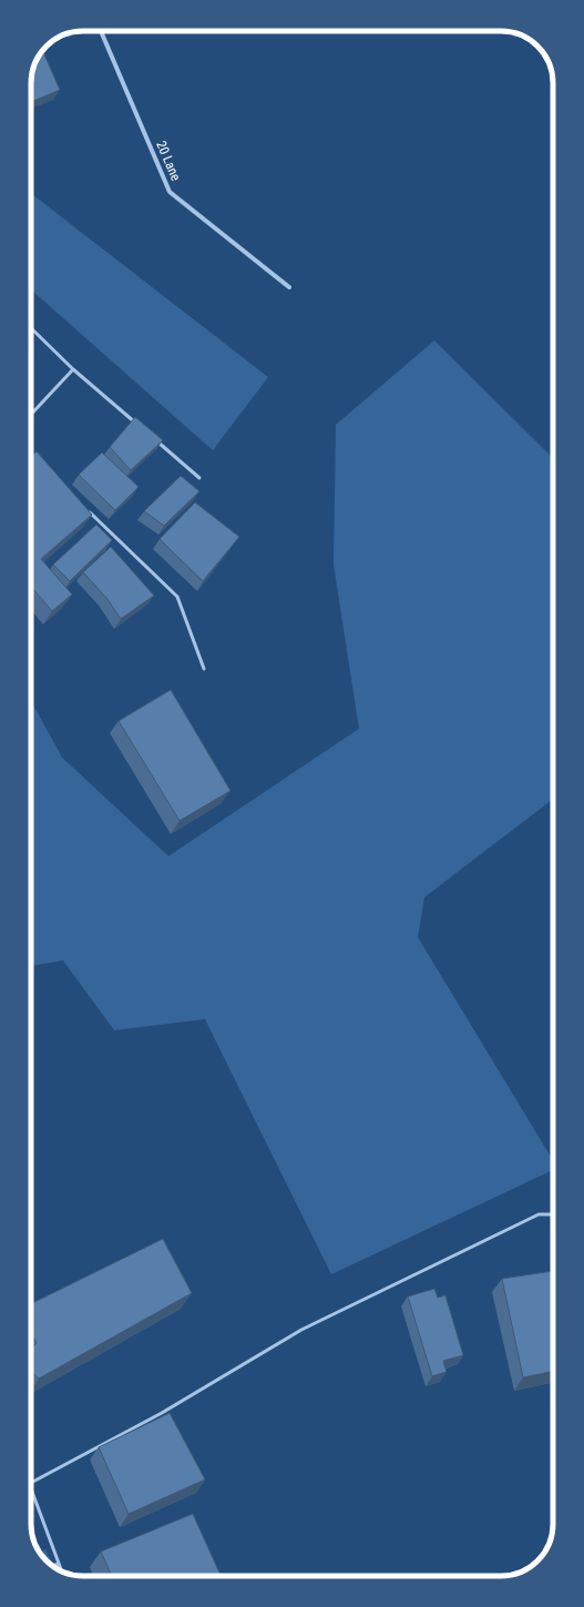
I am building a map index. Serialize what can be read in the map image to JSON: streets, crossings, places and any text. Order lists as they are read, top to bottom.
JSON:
{
  "streets": {
    "street": ["20 Lane"]
  }
}
